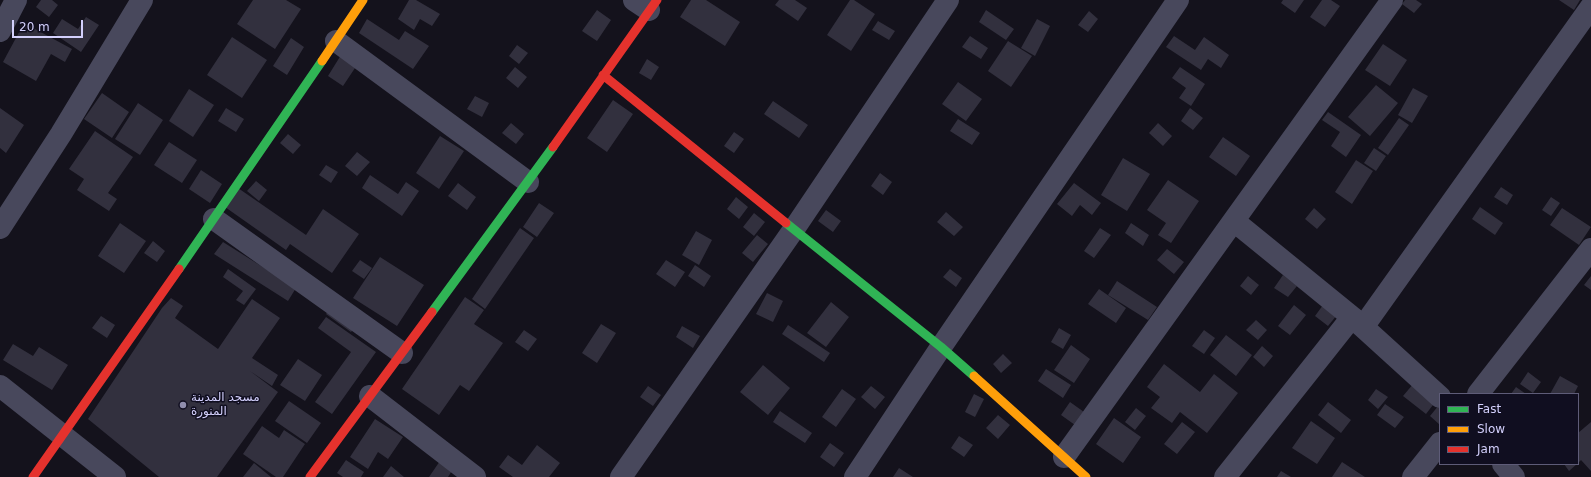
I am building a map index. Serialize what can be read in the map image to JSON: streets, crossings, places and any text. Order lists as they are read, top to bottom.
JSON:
{
  "places": ["مسجد المدينة المنورة"],
  "legend": ["Fast", "Slow", "Jam"],
  "scale_bar": "20 m"
}
